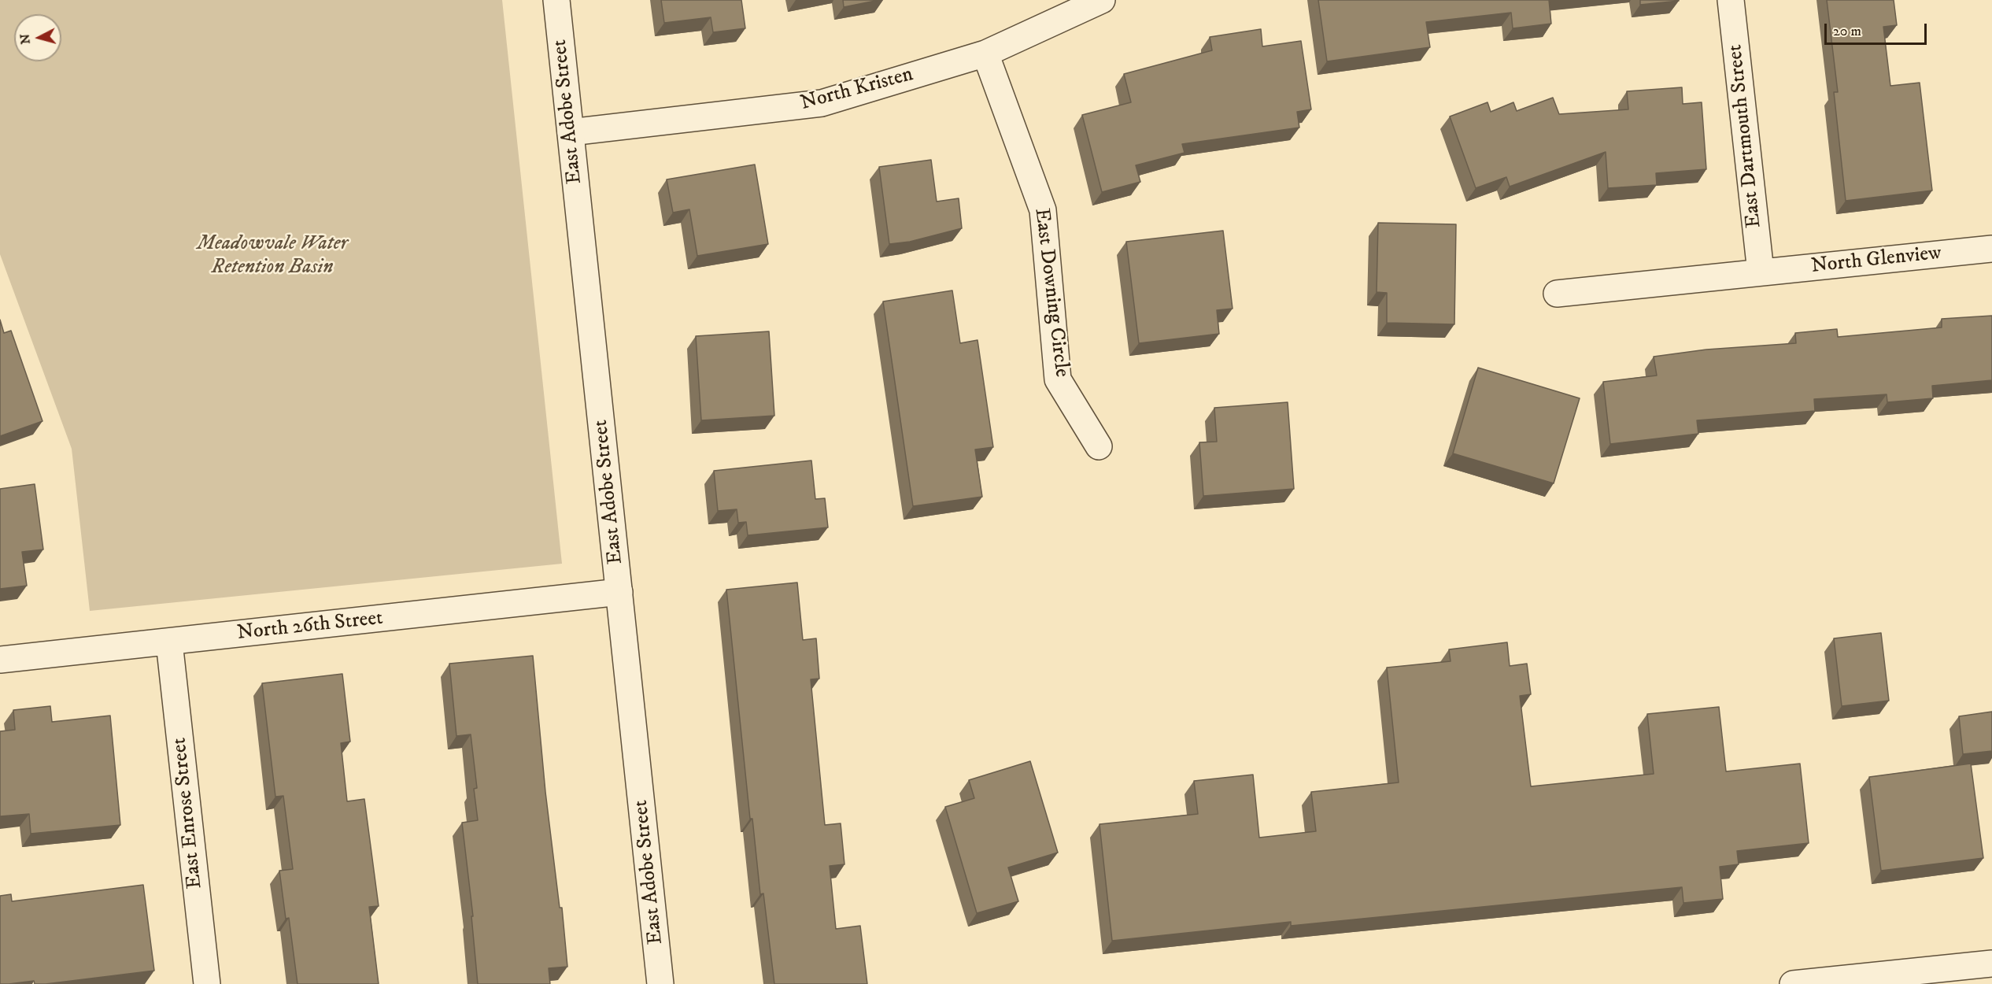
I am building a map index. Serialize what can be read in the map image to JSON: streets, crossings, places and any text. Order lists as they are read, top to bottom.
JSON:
{
  "streets": {
    "street": [
      "North Kristen",
      "East Adobe Street",
      "East Dartmouth Street",
      "North Glenview",
      "East Downing Circle",
      "North 26th Street",
      "East Enrose Street"
    ]
  },
  "crossings": [
    ["North Kristen", "East Adobe Street"],
    ["North Kristen", "East Downing Circle"],
    ["East Adobe Street", "North 26th Street"],
    ["East Dartmouth Street", "North Glenview"],
    ["North 26th Street", "East Enrose Street"]
  ],
  "parks": ["Meadowvale Water Retention Basin"],
  "scale_bar": "20 m",
  "north": "left"
}
